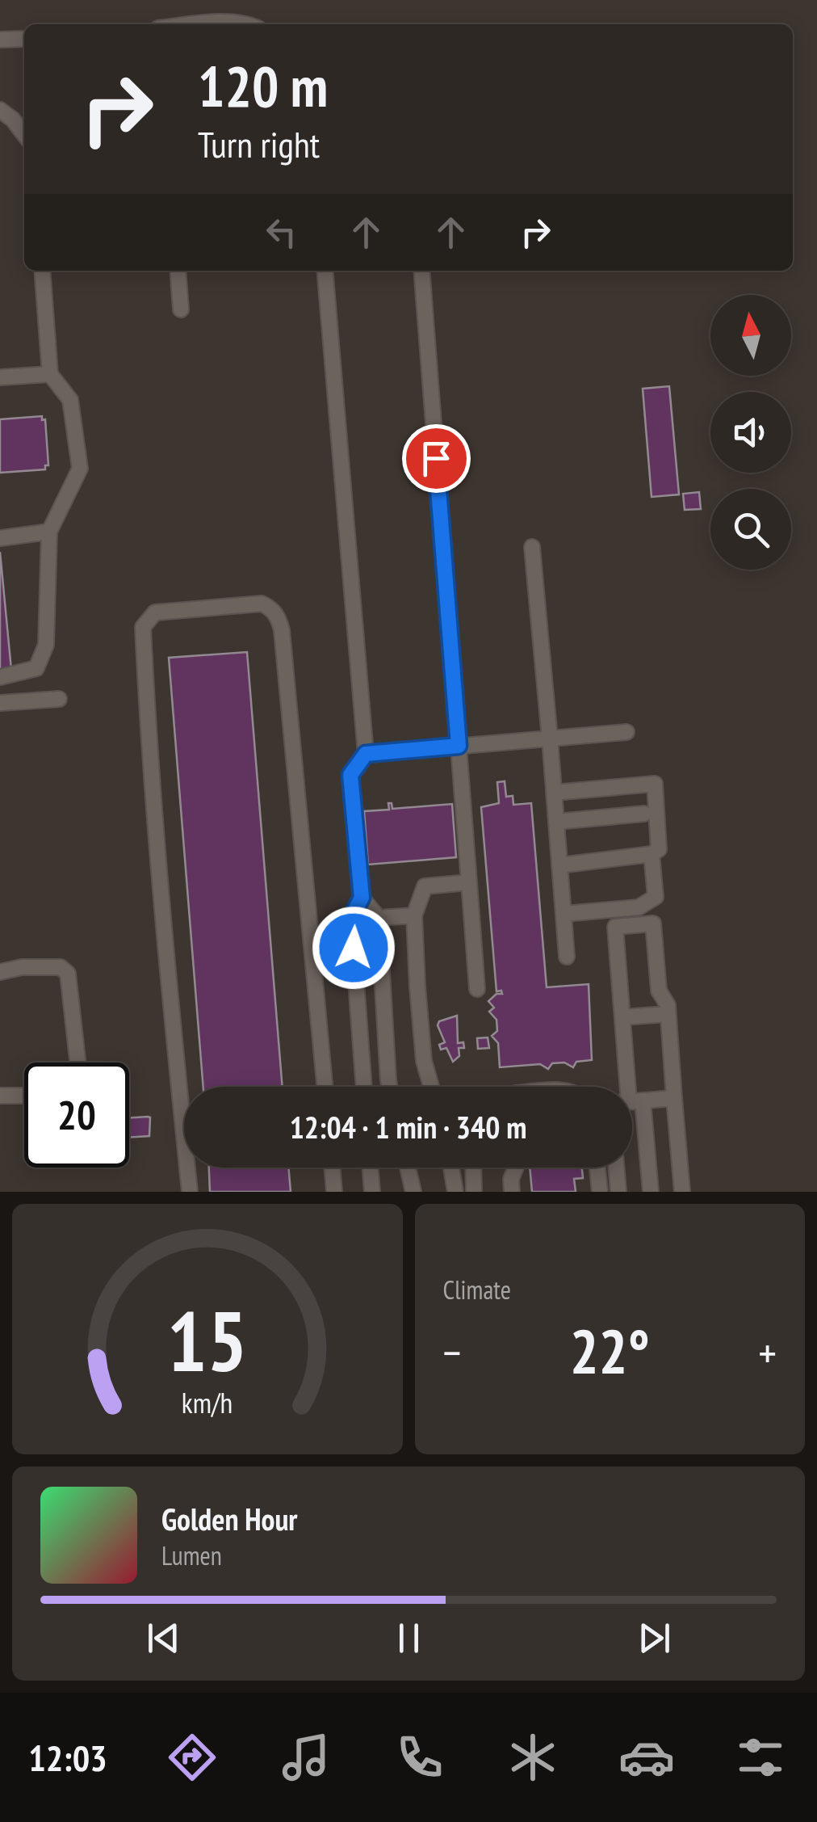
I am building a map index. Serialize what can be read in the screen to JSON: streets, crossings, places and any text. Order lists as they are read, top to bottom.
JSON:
{
  "north": "top",
  "page": {
    "turn": ["120 m", "Turn right"],
    "limit": "20",
    "trip": "12:04 · 1 min · 340 m",
    "tile": "Climate",
    "heat": ["−", "22°", "+"],
    "song": ["Golden Hour", "Lumen"],
    "tabs": "12:03",
    "gauge": ["15", "km/h"]
  }
}
